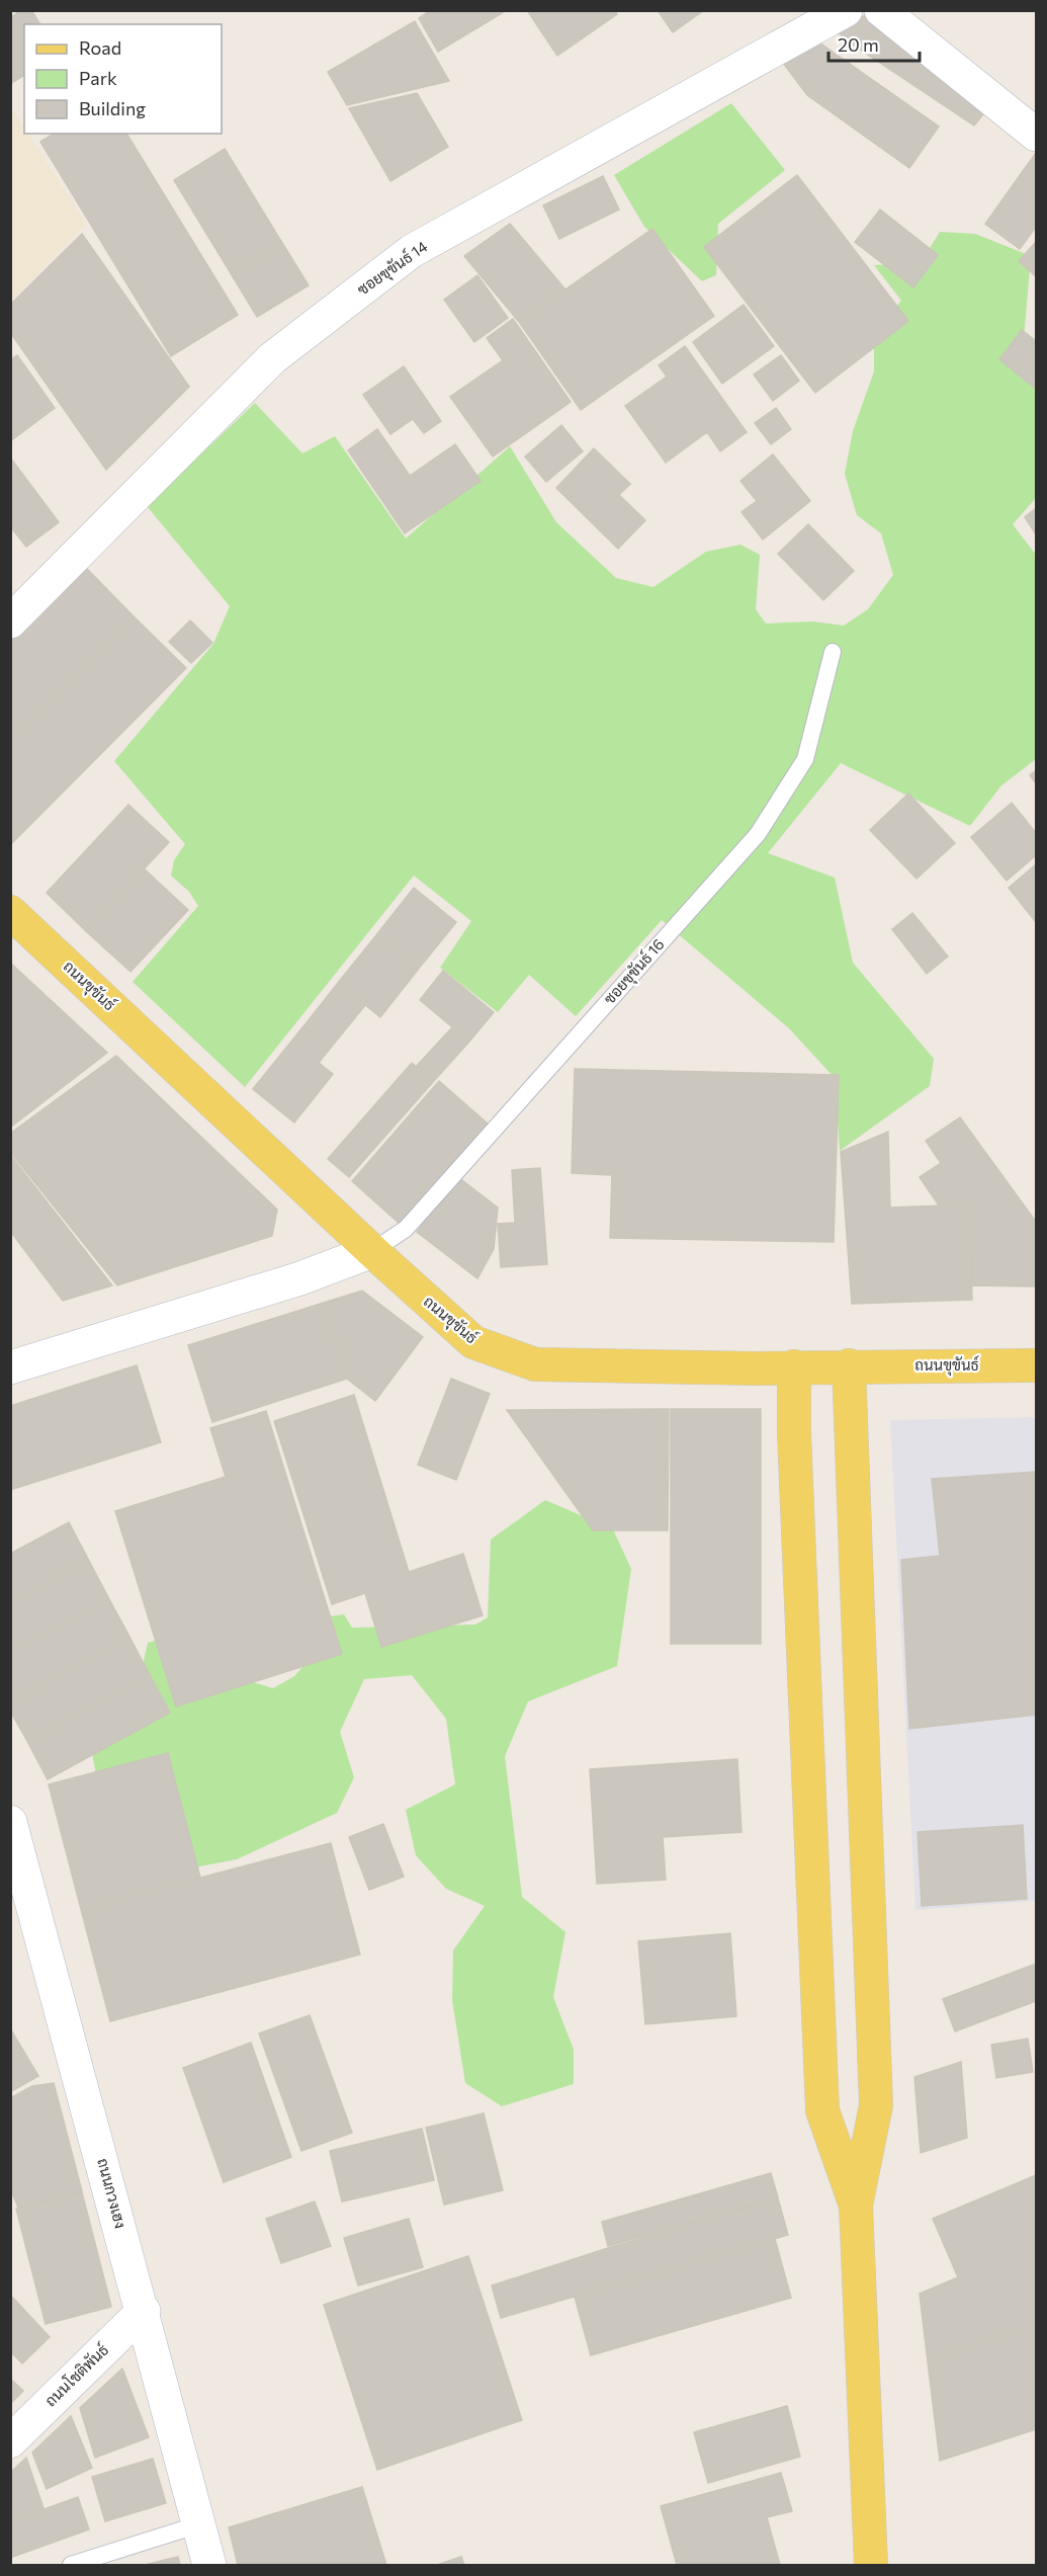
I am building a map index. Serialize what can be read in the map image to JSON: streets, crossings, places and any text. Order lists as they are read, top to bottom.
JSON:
{
  "streets": {
    "main road": ["ถนนขุขันธ์"],
    "street": ["ซอยขุขันธ์ 14", "ถนนกวงเฮง", "ถนนโชติพันธ์"],
    "lane": ["ซอยขุขันธ์ 16"]
  },
  "crossings": [
    ["ซอยขุขันธ์ 16", "ถนนขุขันธ์"],
    ["ถนนกวงเฮง", "ถนนโชติพันธ์"]
  ],
  "legend": ["Road", "Park", "Building"],
  "scale_bar": "20 m"
}
